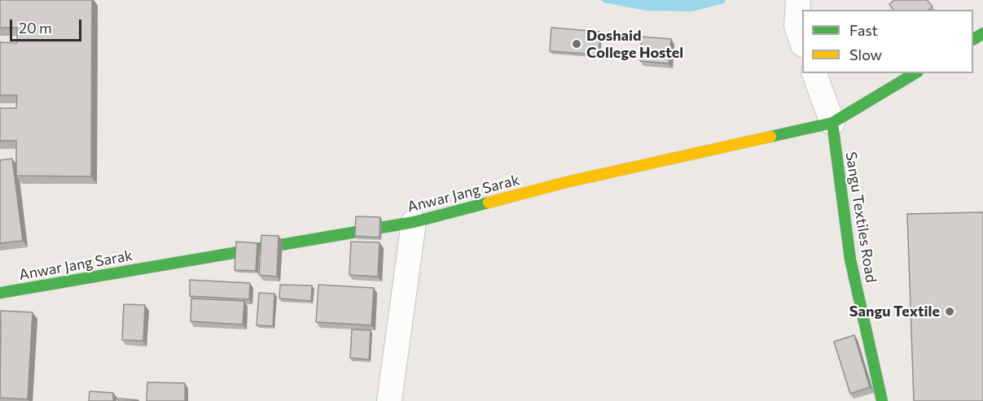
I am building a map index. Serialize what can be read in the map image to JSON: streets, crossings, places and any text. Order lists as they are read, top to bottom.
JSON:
{
  "streets": {
    "main road": ["Anwar Jang Sarak", "Sangu Textiles Road"]
  },
  "crossings": [
    ["Anwar Jang Sarak", "Sangu Textiles Road"]
  ],
  "places": ["Doshaid College Hostel", "Sangu Textile"],
  "legend": ["Fast", "Slow"],
  "scale_bar": "20 m"
}
